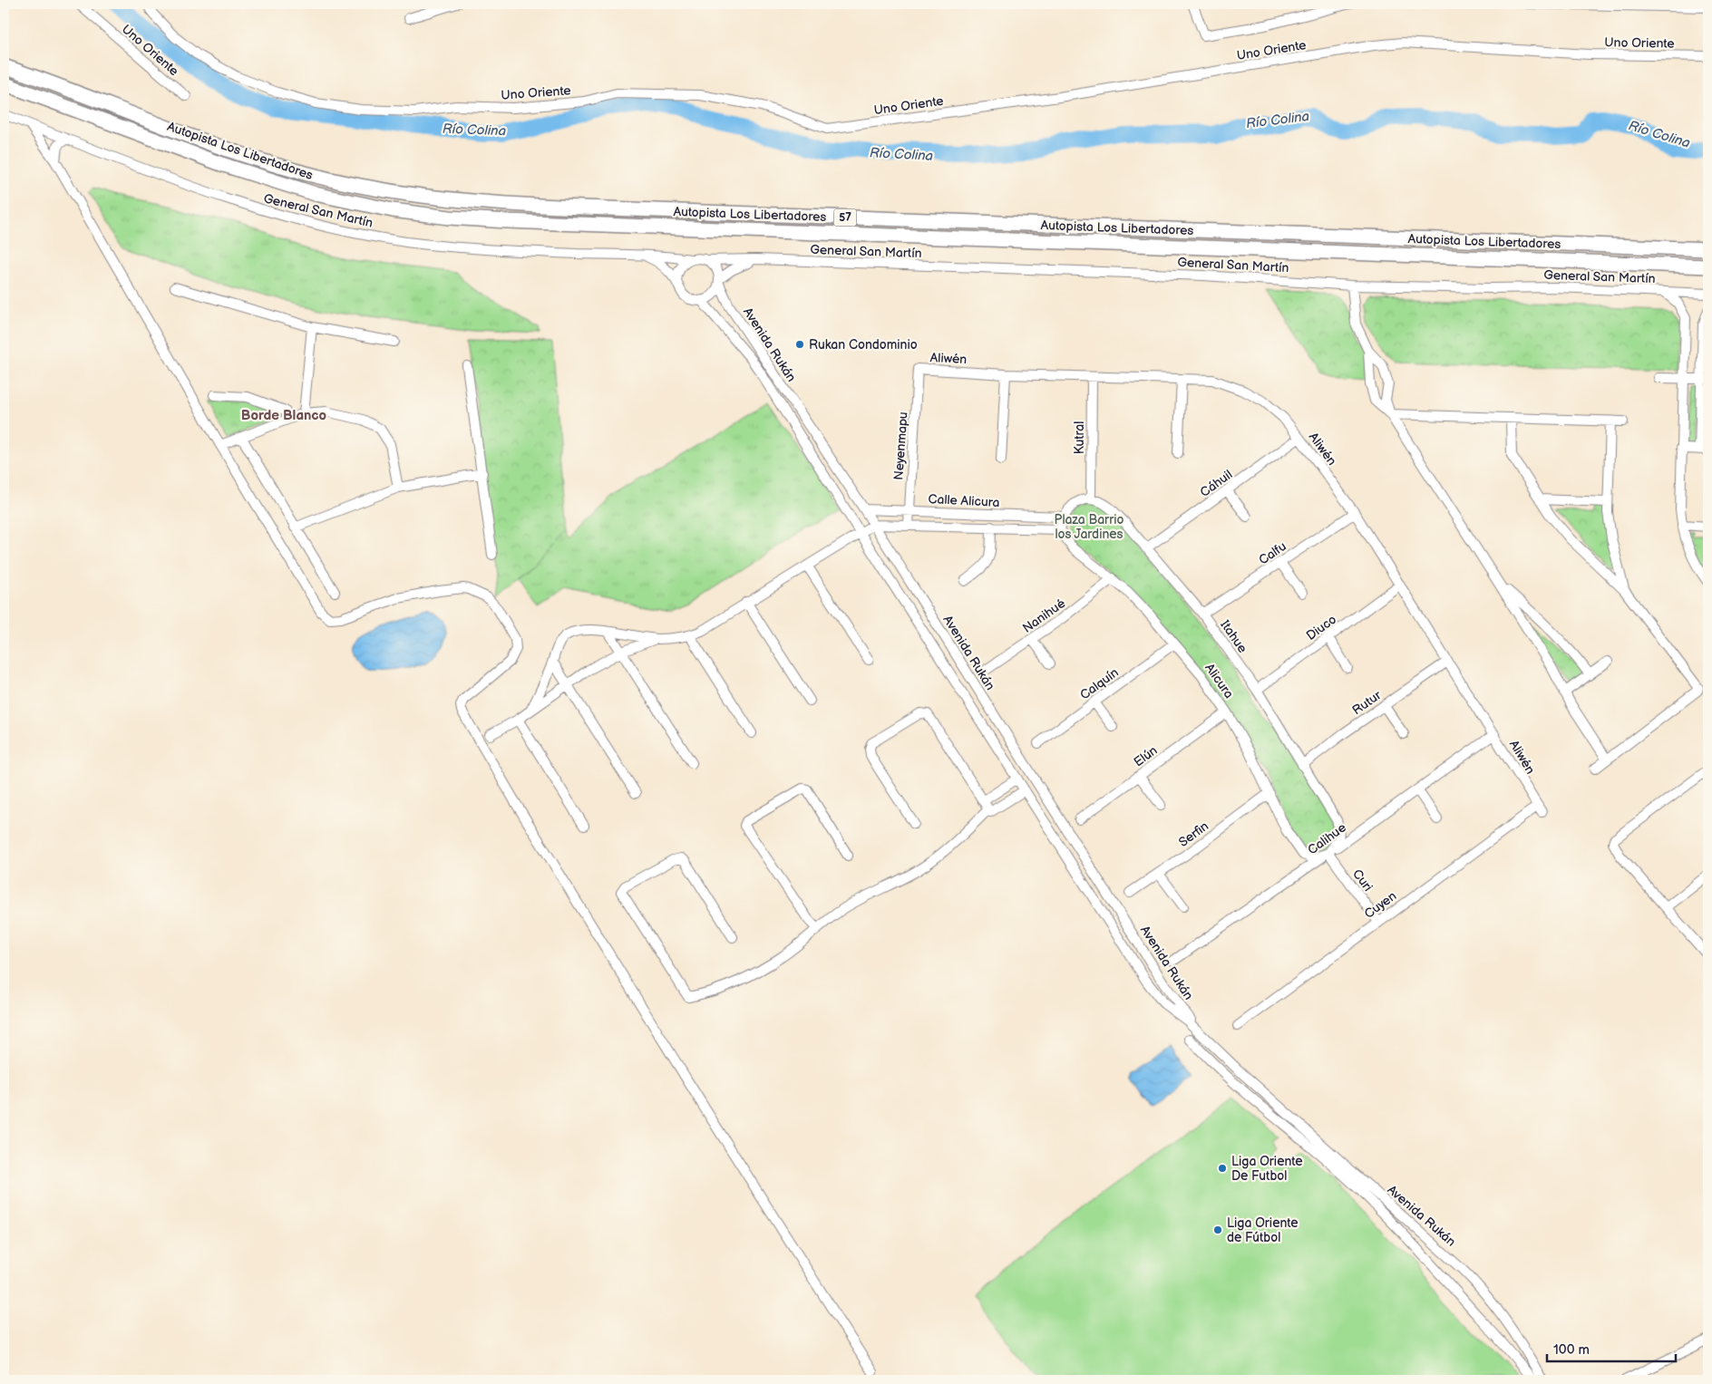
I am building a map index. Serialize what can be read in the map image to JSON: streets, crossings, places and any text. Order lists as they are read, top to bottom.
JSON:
{
  "streets": {
    "highway": ["Autopista Los Libertadores", "57"],
    "street": [
      "Uno Oriente",
      "General San Martín",
      "Avenida Rukán",
      "Aliwén",
      "Kutral",
      "Neyenmapu",
      "Cáhuil",
      "Calle Alicura",
      "Calfu",
      "Nanihué",
      "Diuco",
      "Itahue",
      "Alicura",
      "Calquín",
      "Rutur",
      "Elún",
      "Serfin",
      "Calihue",
      "Curi",
      "Cuyen"
    ]
  },
  "crossings": [
    ["General San Martín", "Avenida Rukán"],
    ["Avenida Rukán", "Calle Alicura"],
    ["Aliwén", "Kutral"],
    ["Aliwén", "Neyenmapu"],
    ["Aliwén", "Cáhuil"],
    ["Aliwén", "Calfu"],
    ["Aliwén", "Diuco"],
    ["Aliwén", "Rutur"],
    ["Aliwén", "Calihue"],
    ["Aliwén", "Cuyen"],
    ["Kutral", "Itahue"],
    ["Neyenmapu", "Calle Alicura"],
    ["Cáhuil", "Itahue"],
    ["Calle Alicura", "Alicura"],
    ["Calfu", "Itahue"],
    ["Nanihué", "Alicura"],
    ["Diuco", "Itahue"],
    ["Itahue", "Alicura"],
    ["Itahue", "Rutur"],
    ["Itahue", "Calihue"],
    ["Itahue", "Curi"],
    ["Alicura", "Calquín"],
    ["Alicura", "Elún"],
    ["Alicura", "Serfin"],
    ["Alicura", "Calihue"],
    ["Alicura", "Curi"],
    ["Calihue", "Curi"],
    ["Curi", "Cuyen"]
  ],
  "districts": ["Borde Blanco"],
  "water": ["Río Colina"],
  "parks": ["Plaza Barrio los Jardines"],
  "places": ["Rukan Condominio", "Liga Oriente De Futbol", "Liga Oriente de Fútbol"],
  "scale_bar": "100 m"
}
